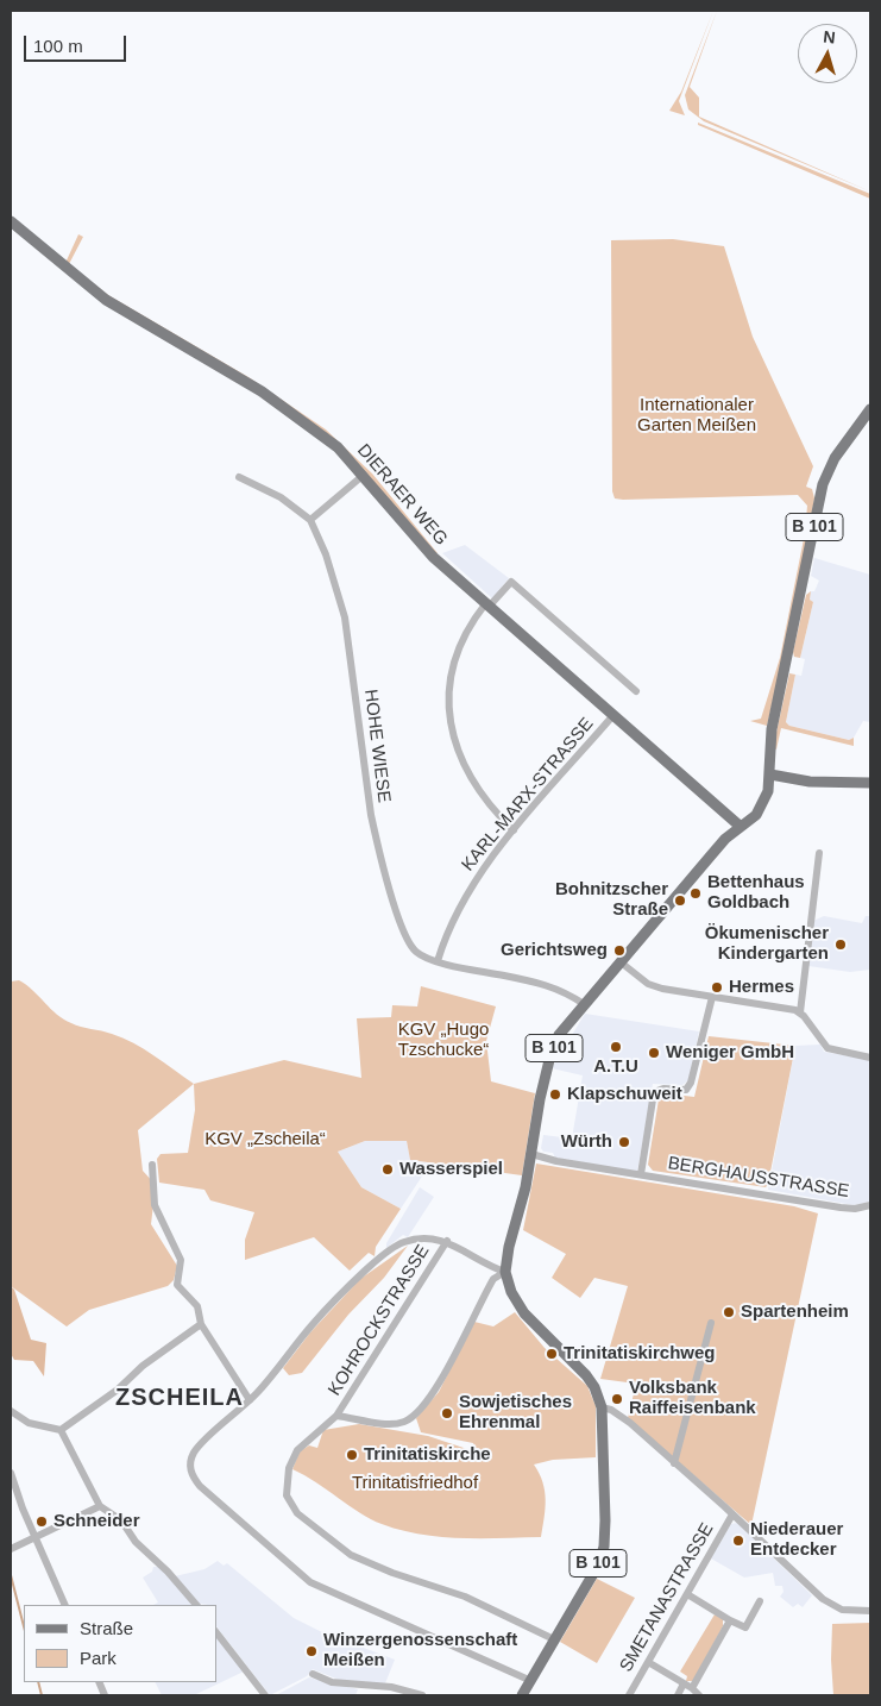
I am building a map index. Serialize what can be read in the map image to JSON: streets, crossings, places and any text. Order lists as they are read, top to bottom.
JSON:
{
  "streets": {
    "main road": ["DIERAER WEG", "B 101"],
    "street": [
      "HOHE WIESE",
      "KARL-MARX-STRASSE",
      "BERGHAUSSTRASSE",
      "KOHROCKSTRASSE",
      "SMETANASTRASSE"
    ]
  },
  "crossings": [
    ["DIERAER WEG", "B 101"],
    ["DIERAER WEG", "KARL-MARX-STRASSE"],
    ["B 101", "HOHE WIESE"],
    ["B 101", "BERGHAUSSTRASSE"],
    ["B 101", "KOHROCKSTRASSE"],
    ["HOHE WIESE", "KARL-MARX-STRASSE"]
  ],
  "districts": ["ZSCHEILA"],
  "parks": [
    "Internationaler Garten Meißen",
    "KGV „Hugo Tzschucke“",
    "KGV „Zscheila“",
    "Trinitatisfriedhof"
  ],
  "places": [
    "Bettenhaus Goldbach",
    "Bohnitzscher Straße",
    "Ökumenischer Kindergarten",
    "Gerichtsweg",
    "Hermes",
    "A.T.U",
    "Weniger GmbH",
    "Klapschuweit",
    "Würth",
    "Wasserspiel",
    "Spartenheim",
    "Trinitatiskirchweg",
    "Volksbank Raiffeisenbank",
    "Sowjetisches Ehrenmal",
    "Trinitatiskirche",
    "Schneider",
    "Niederauer Entdecker",
    "Winzergenossenschaft Meißen"
  ],
  "legend": ["Straße", "Park"],
  "scale_bar": "100 m",
  "north": "top"
}
